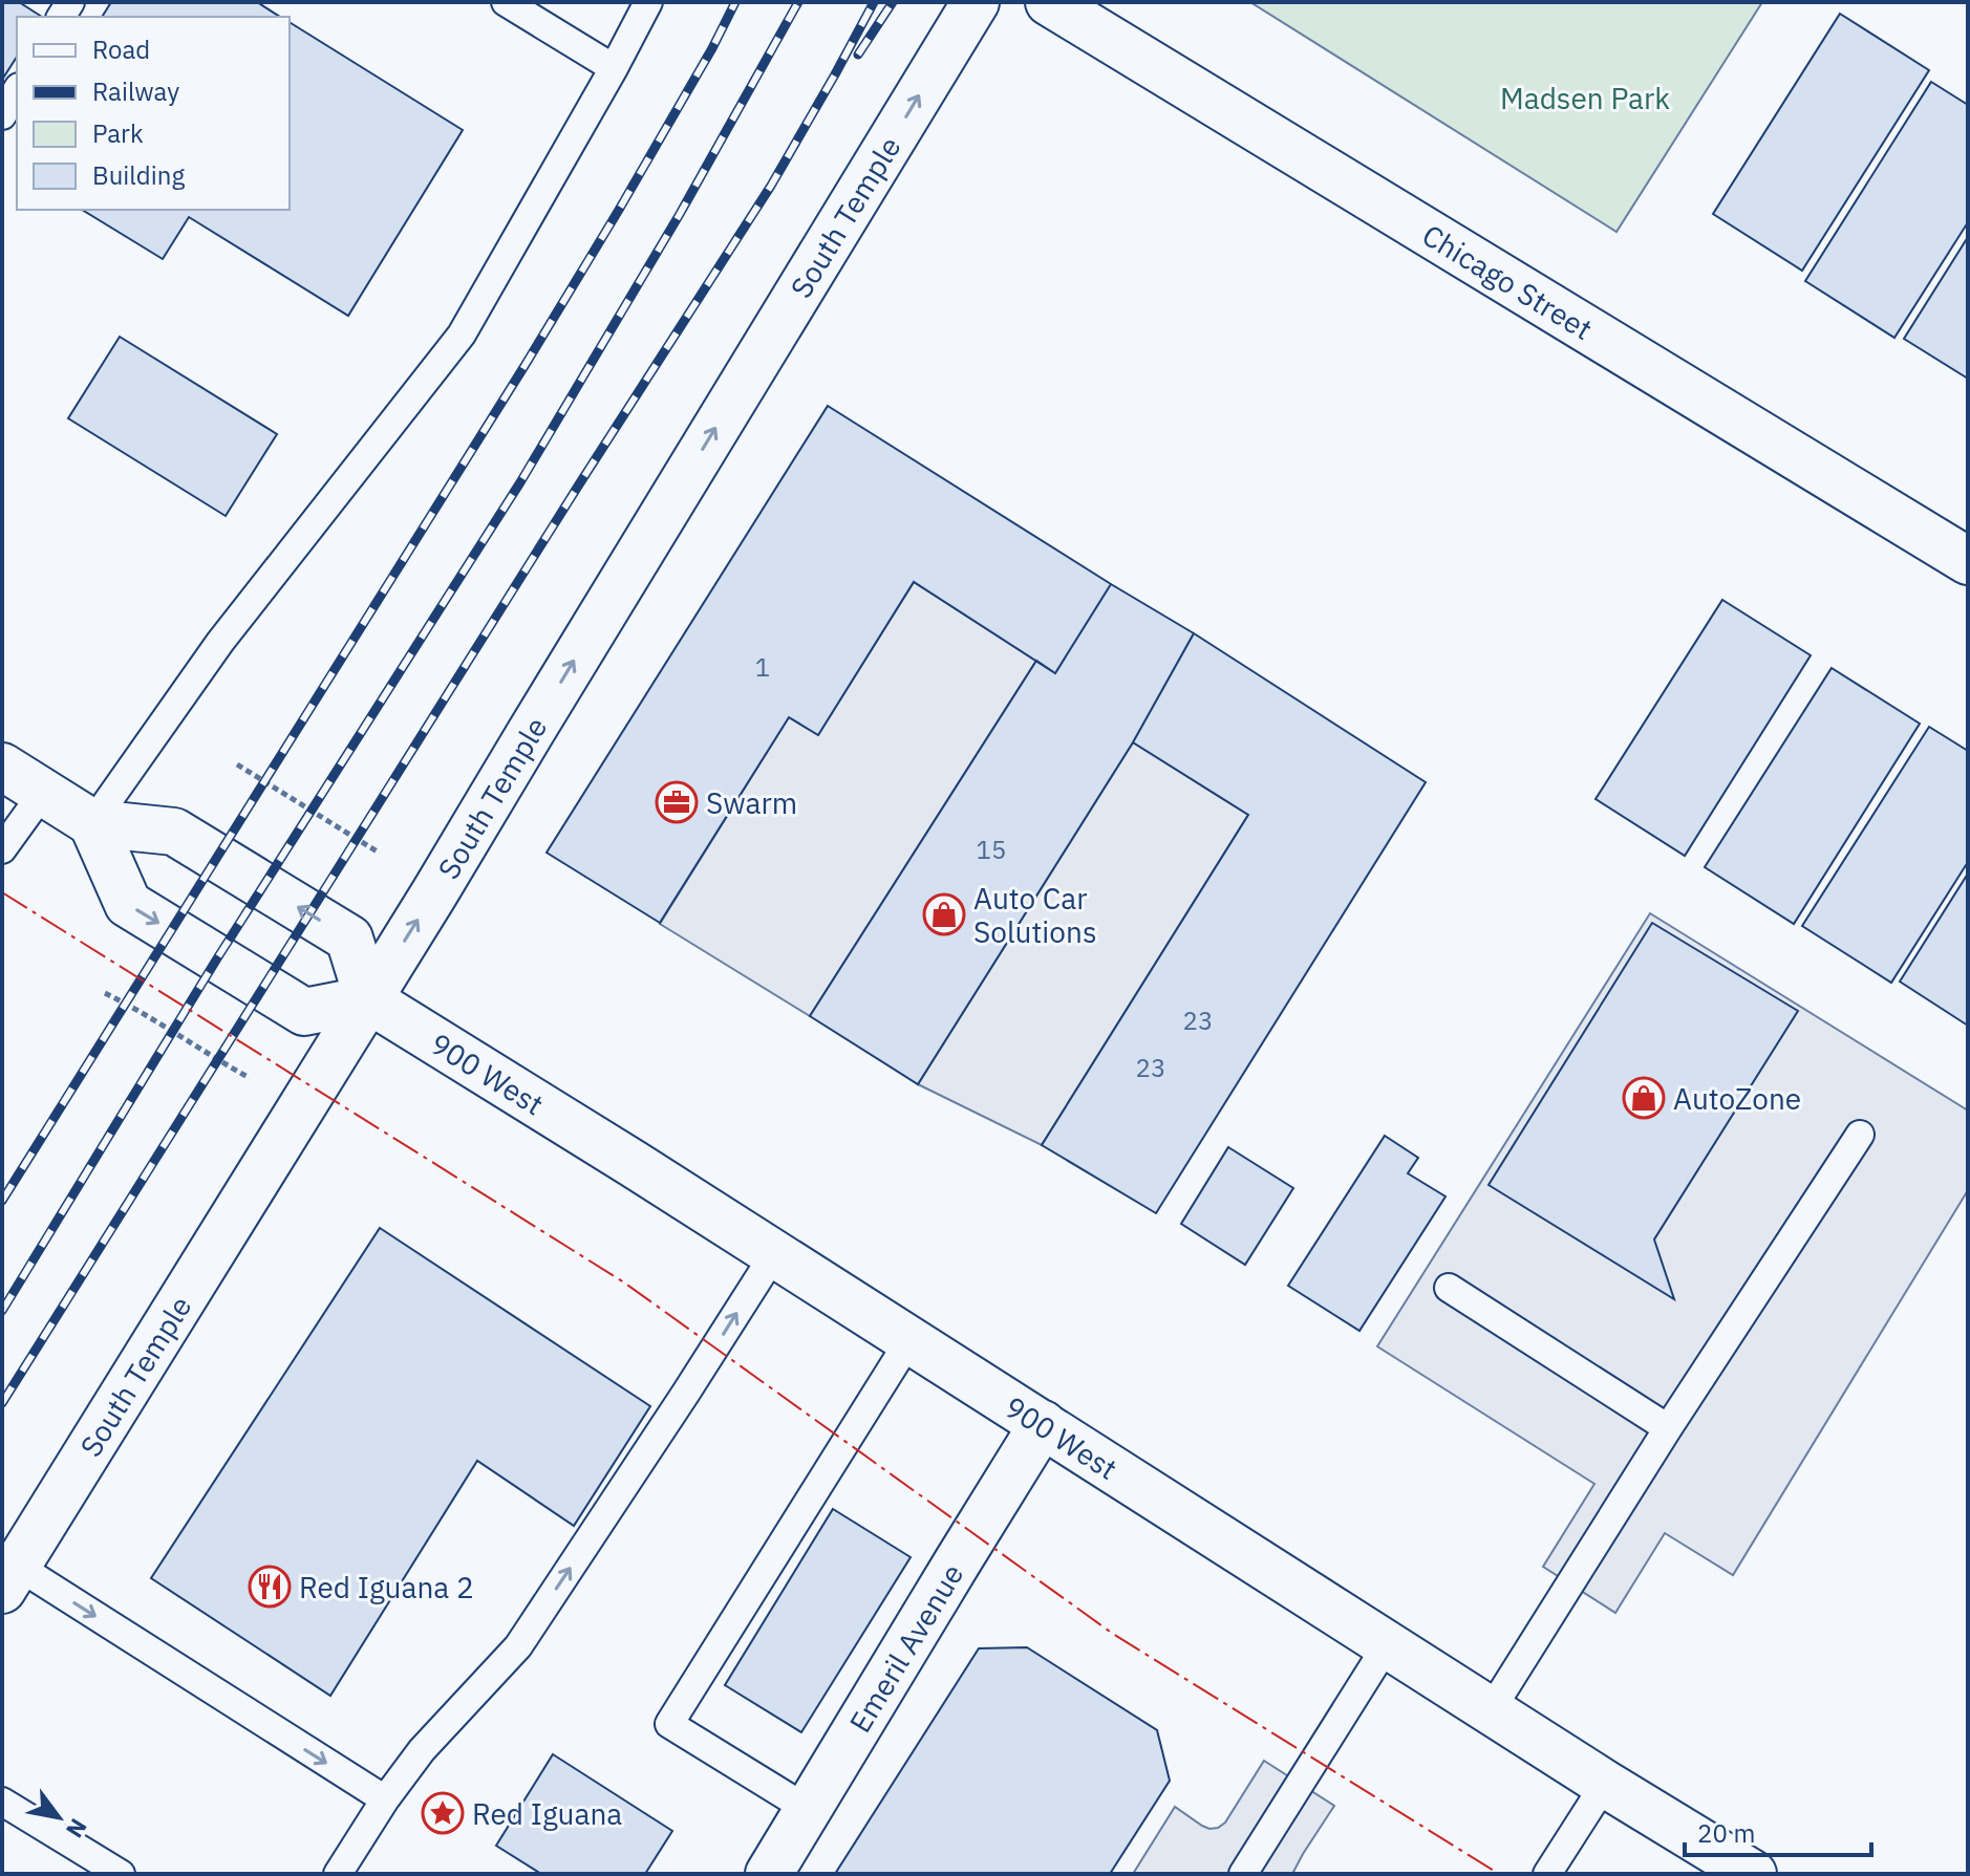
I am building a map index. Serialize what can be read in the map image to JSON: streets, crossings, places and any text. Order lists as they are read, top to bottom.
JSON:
{
  "streets": {
    "street": [
      "South Temple",
      "Chicago Street",
      "900 West",
      "Emeril Avenue"
    ]
  },
  "crossings": [
    ["South Temple", "900 West"],
    ["900 West", "Emeril Avenue"]
  ],
  "one_way": ["South Temple"],
  "parks": ["Madsen Park"],
  "places": {
    "office": ["Swarm"],
    "shop": ["Auto Car Solutions", "AutoZone"],
    "restaurant": ["Red Iguana 2"],
    "place": ["Red Iguana"]
  },
  "house_numbers": [
    "1",
    "15",
    "23",
    "23"
  ],
  "legend": [
    "Road",
    "Railway",
    "Park",
    "Building"
  ],
  "scale_bar": "20 m",
  "north": "bottom right"
}
